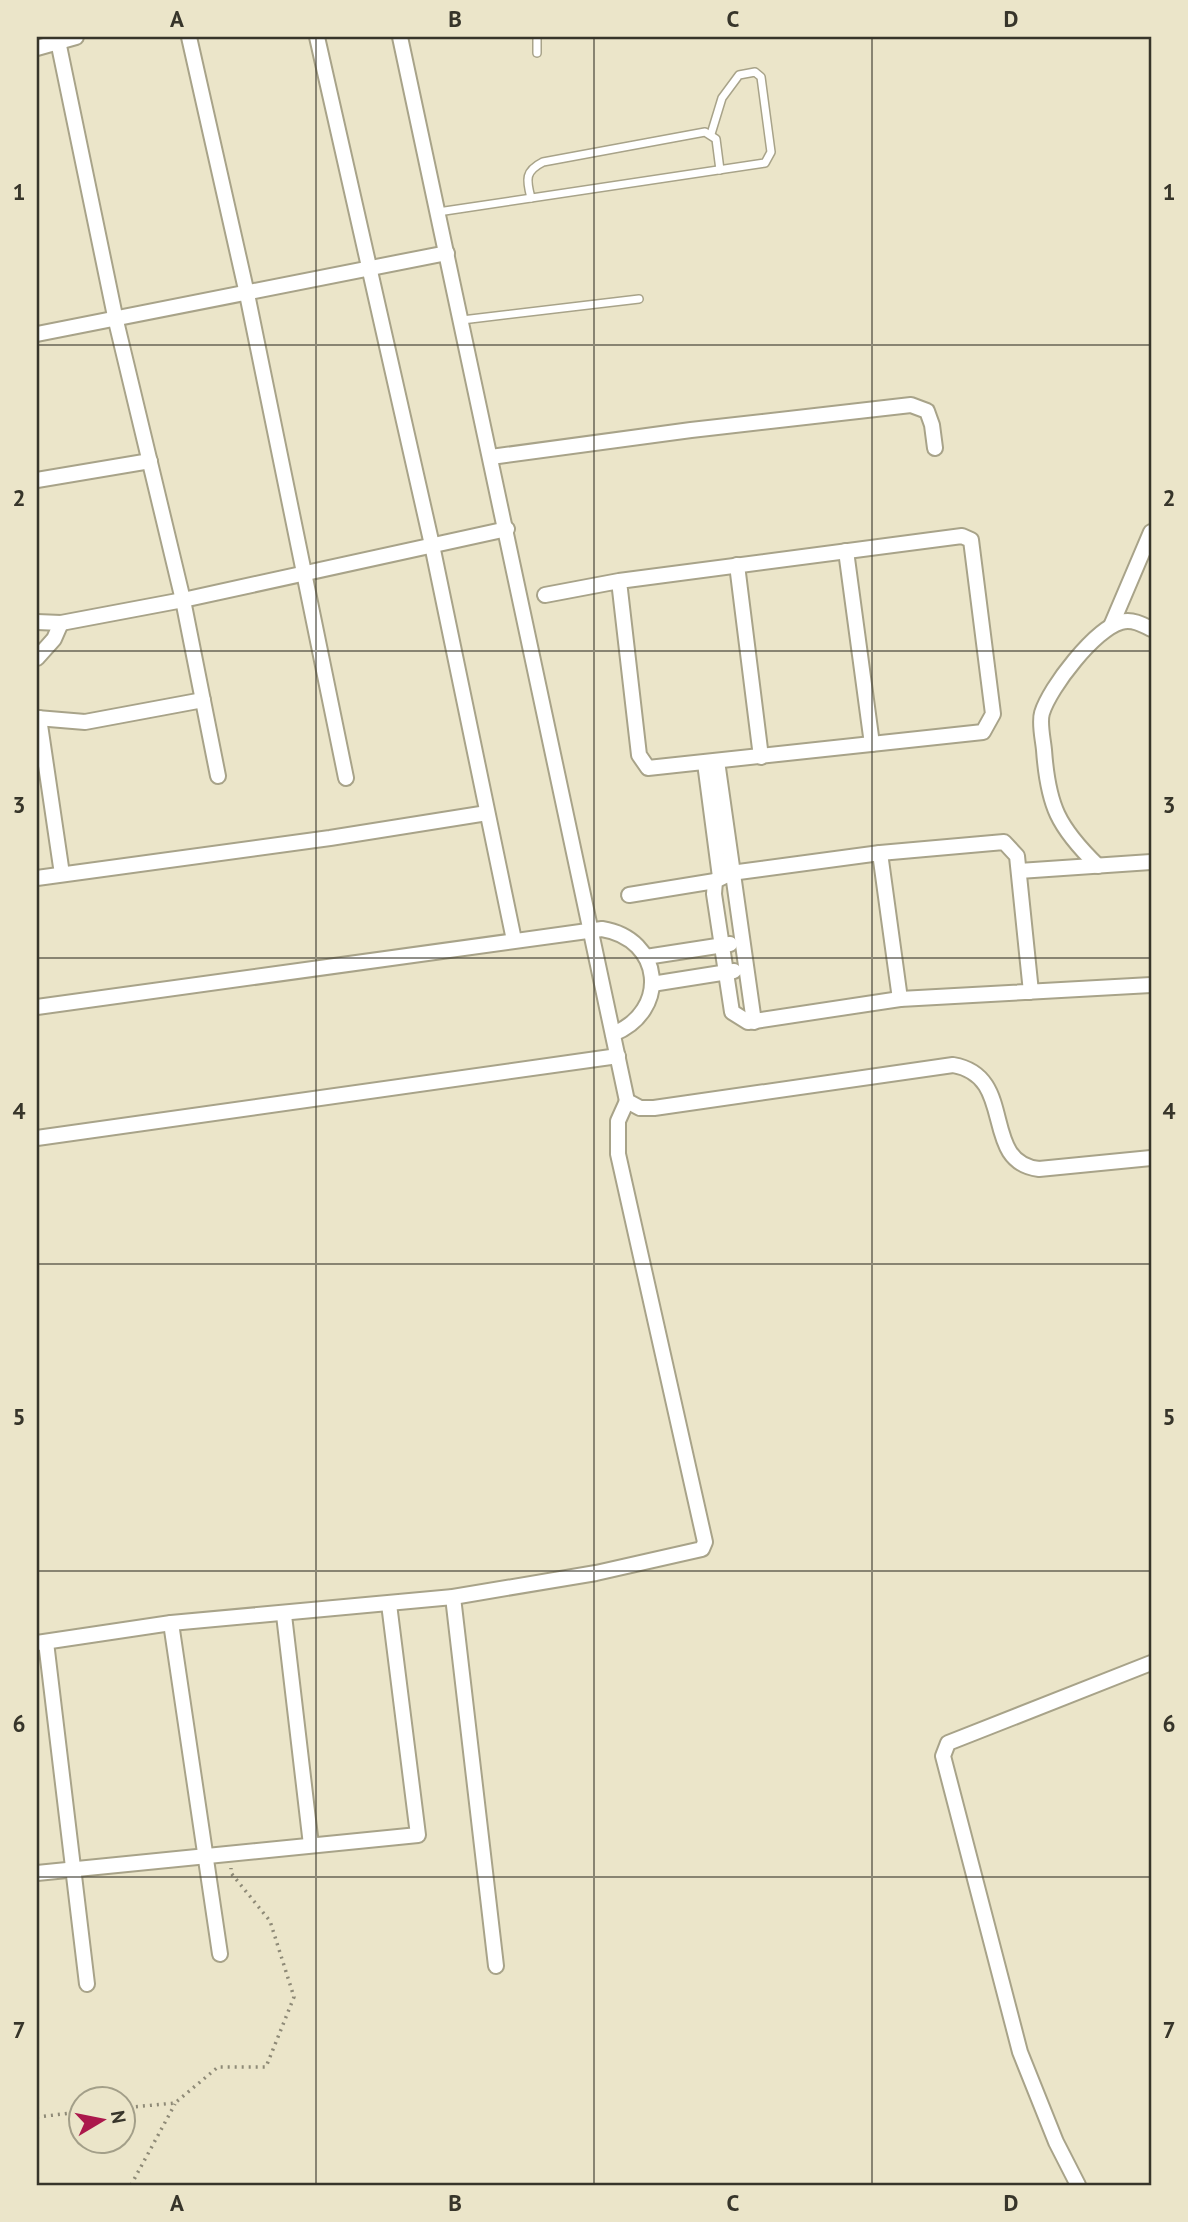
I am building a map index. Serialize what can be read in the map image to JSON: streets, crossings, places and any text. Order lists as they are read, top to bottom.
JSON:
{
  "north": "right",
  "grid": {
    "columns": [
      "A",
      "B",
      "C",
      "D"
    ],
    "rows": [
      "1",
      "2",
      "3",
      "4",
      "5",
      "6",
      "7"
    ]
  }
}
